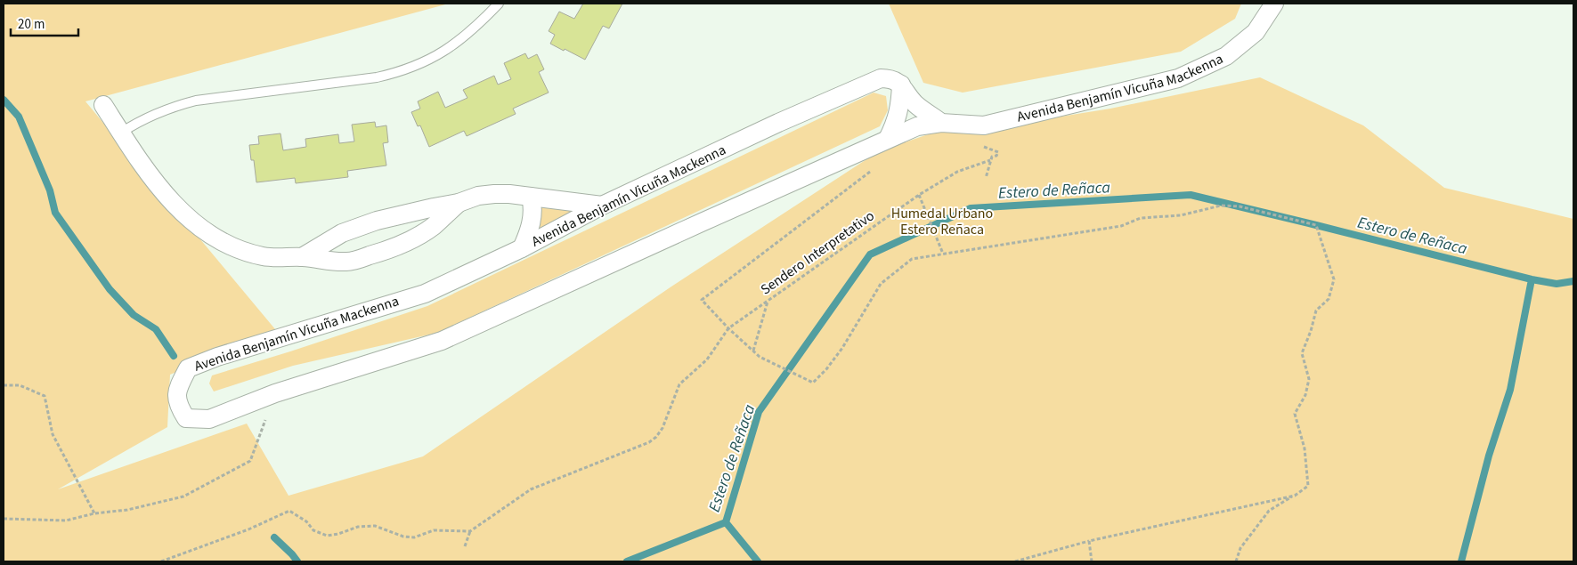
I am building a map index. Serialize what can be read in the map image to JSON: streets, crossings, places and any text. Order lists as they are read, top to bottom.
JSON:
{
  "streets": {
    "street": ["Avenida Benjamín Vicuña Mackenna"],
    "path": ["Sendero Interpretativo"]
  },
  "water": ["Estero de Reñaca"],
  "parks": ["Humedal Urbano Estero Reñaca"],
  "scale_bar": "20 m"
}
